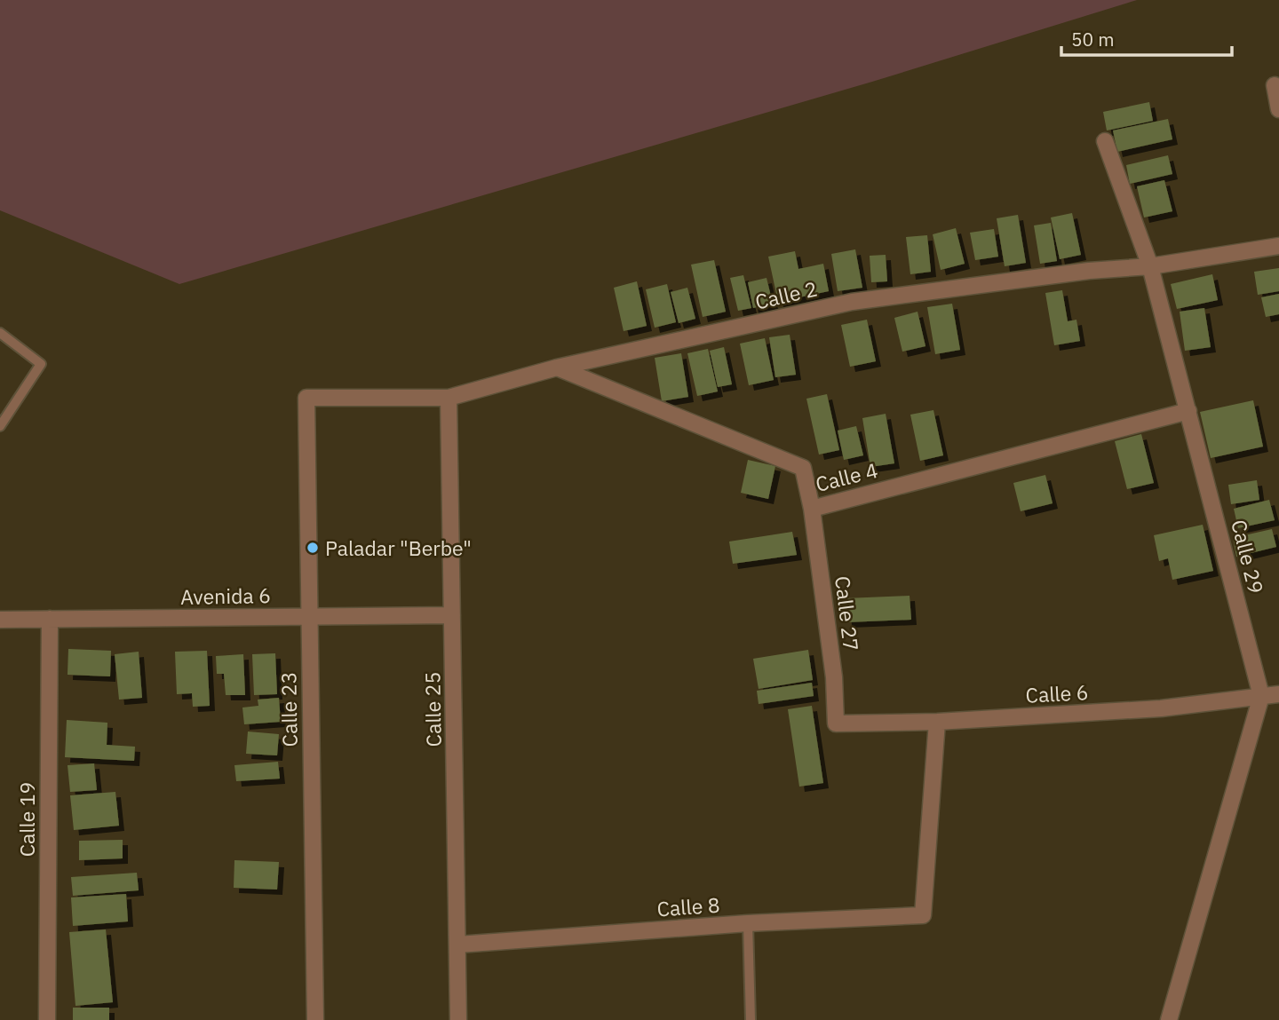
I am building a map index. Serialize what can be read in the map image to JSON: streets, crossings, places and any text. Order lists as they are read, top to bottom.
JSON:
{
  "streets": {
    "street": [
      "Calle 2",
      "Calle 4",
      "Calle 29",
      "Avenida 6",
      "Calle 27",
      "Calle 6",
      "Calle 23",
      "Calle 25",
      "Calle 19",
      "Calle 8"
    ]
  },
  "crossings": [
    ["Calle 2", "Calle 4"],
    ["Calle 2", "Calle 29"],
    ["Calle 2", "Calle 23"],
    ["Calle 2", "Calle 25"],
    ["Calle 4", "Calle 29"],
    ["Calle 4", "Calle 27"],
    ["Calle 29", "Calle 6"],
    ["Avenida 6", "Calle 23"],
    ["Avenida 6", "Calle 25"],
    ["Avenida 6", "Calle 19"],
    ["Calle 27", "Calle 6"],
    ["Calle 6", "Calle 8"],
    ["Calle 25", "Calle 8"]
  ],
  "places": ["Paladar \"Berbe\""],
  "scale_bar": "50 m"
}
